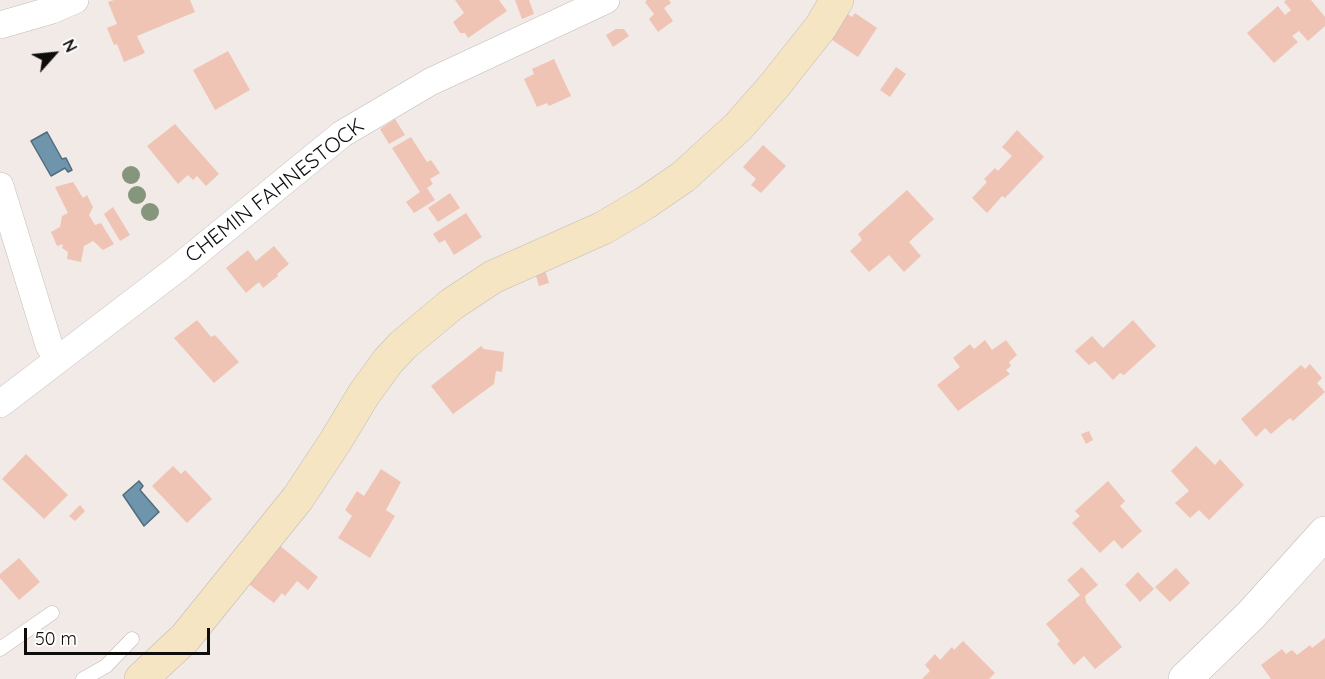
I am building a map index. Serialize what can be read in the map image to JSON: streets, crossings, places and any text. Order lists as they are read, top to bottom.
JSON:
{
  "streets": {
    "street": ["CHEMIN FAHNESTOCK"]
  },
  "scale_bar": "50 m",
  "north": "top right"
}
